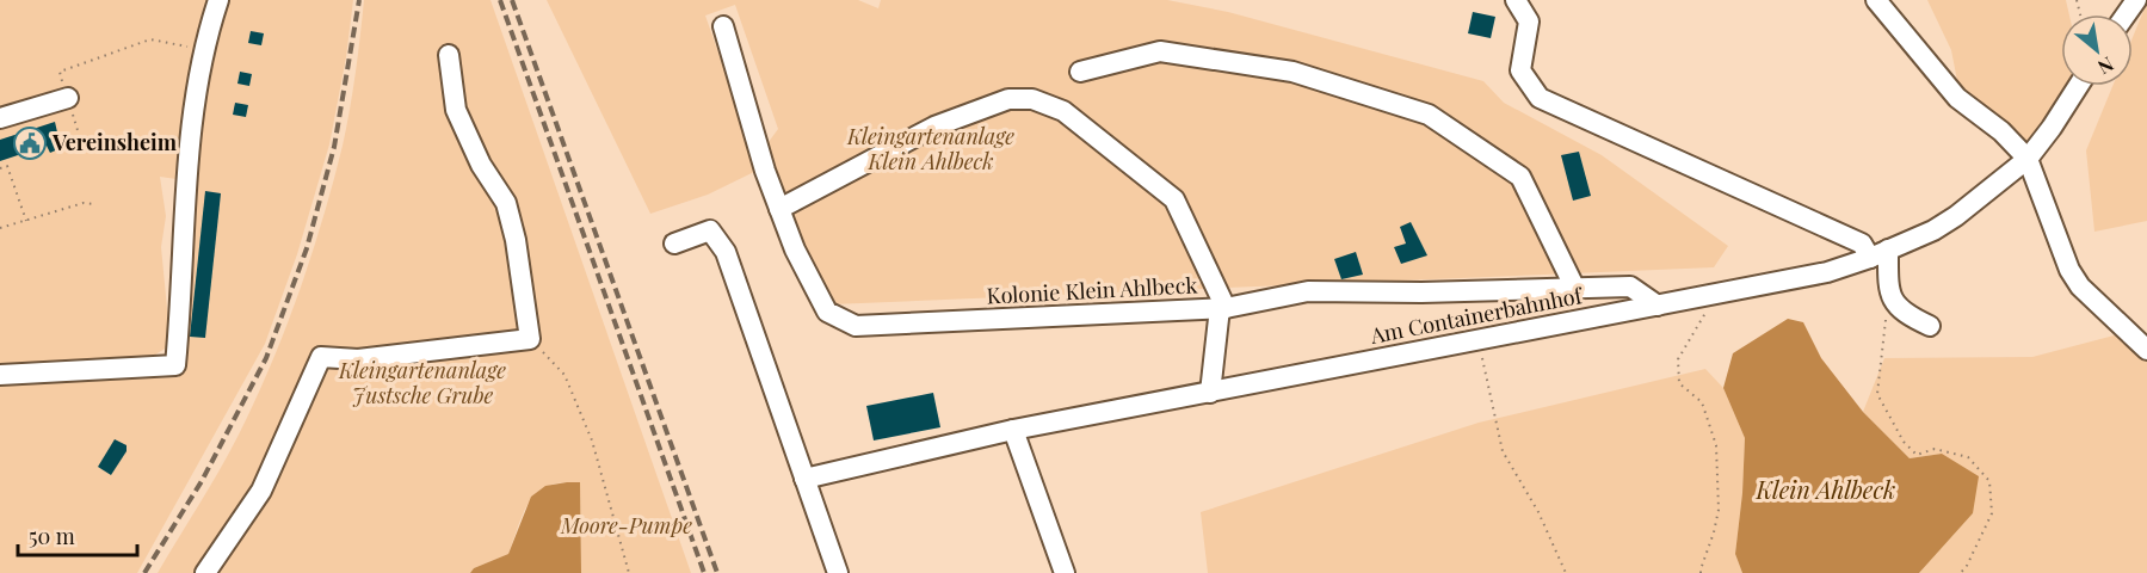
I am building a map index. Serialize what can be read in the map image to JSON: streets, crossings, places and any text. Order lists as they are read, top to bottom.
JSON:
{
  "streets": {
    "street": ["Kolonie Klein Ahlbeck", "Am Containerbahnhof"]
  },
  "crossings": [
    ["Kolonie Klein Ahlbeck", "Am Containerbahnhof"]
  ],
  "water": ["Klein Ahlbeck"],
  "parks": ["Kleingartenanlage Klein Ahlbeck", "Kleingartenanlage Justsche Grube", "Moore-Pumpe"],
  "places": {
    "public building": ["Vereinsheim"]
  },
  "scale_bar": "50 m",
  "north": "bottom right"
}
